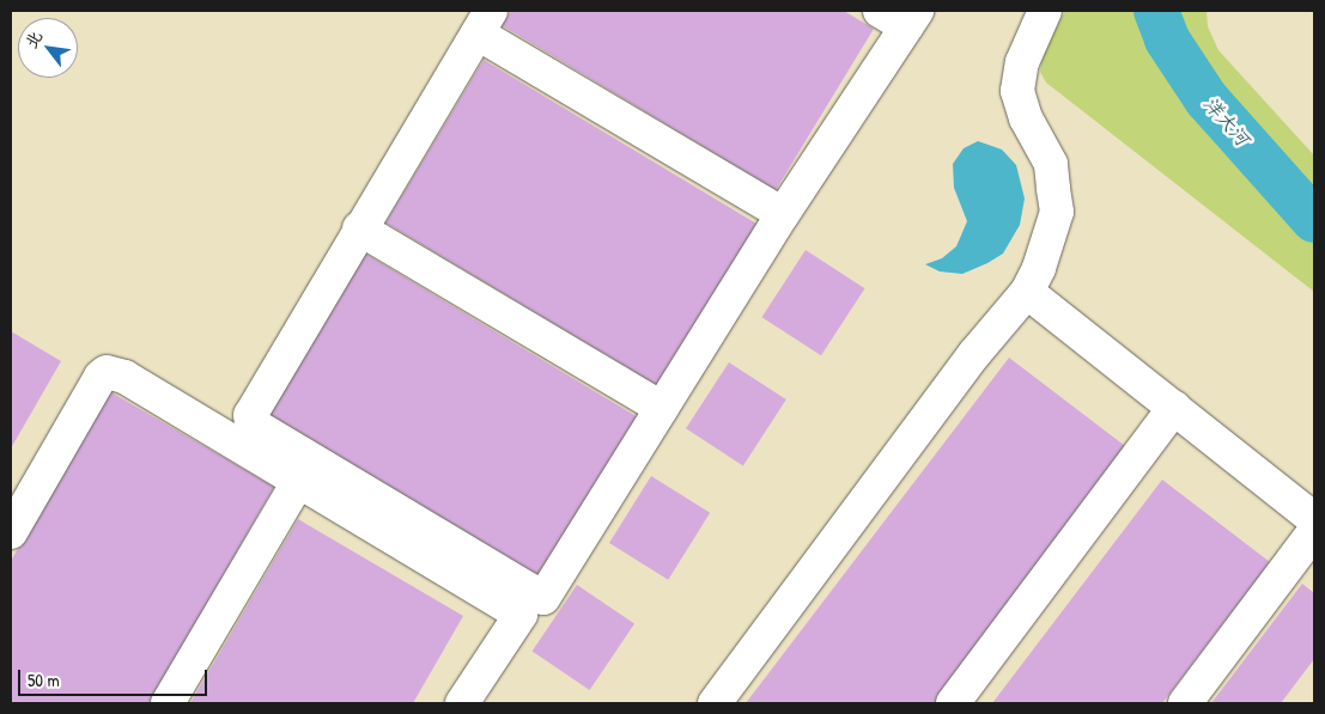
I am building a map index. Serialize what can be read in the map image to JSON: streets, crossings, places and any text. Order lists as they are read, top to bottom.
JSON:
{
  "water": ["洋大河"],
  "scale_bar": "50 m",
  "north": "top left"
}
